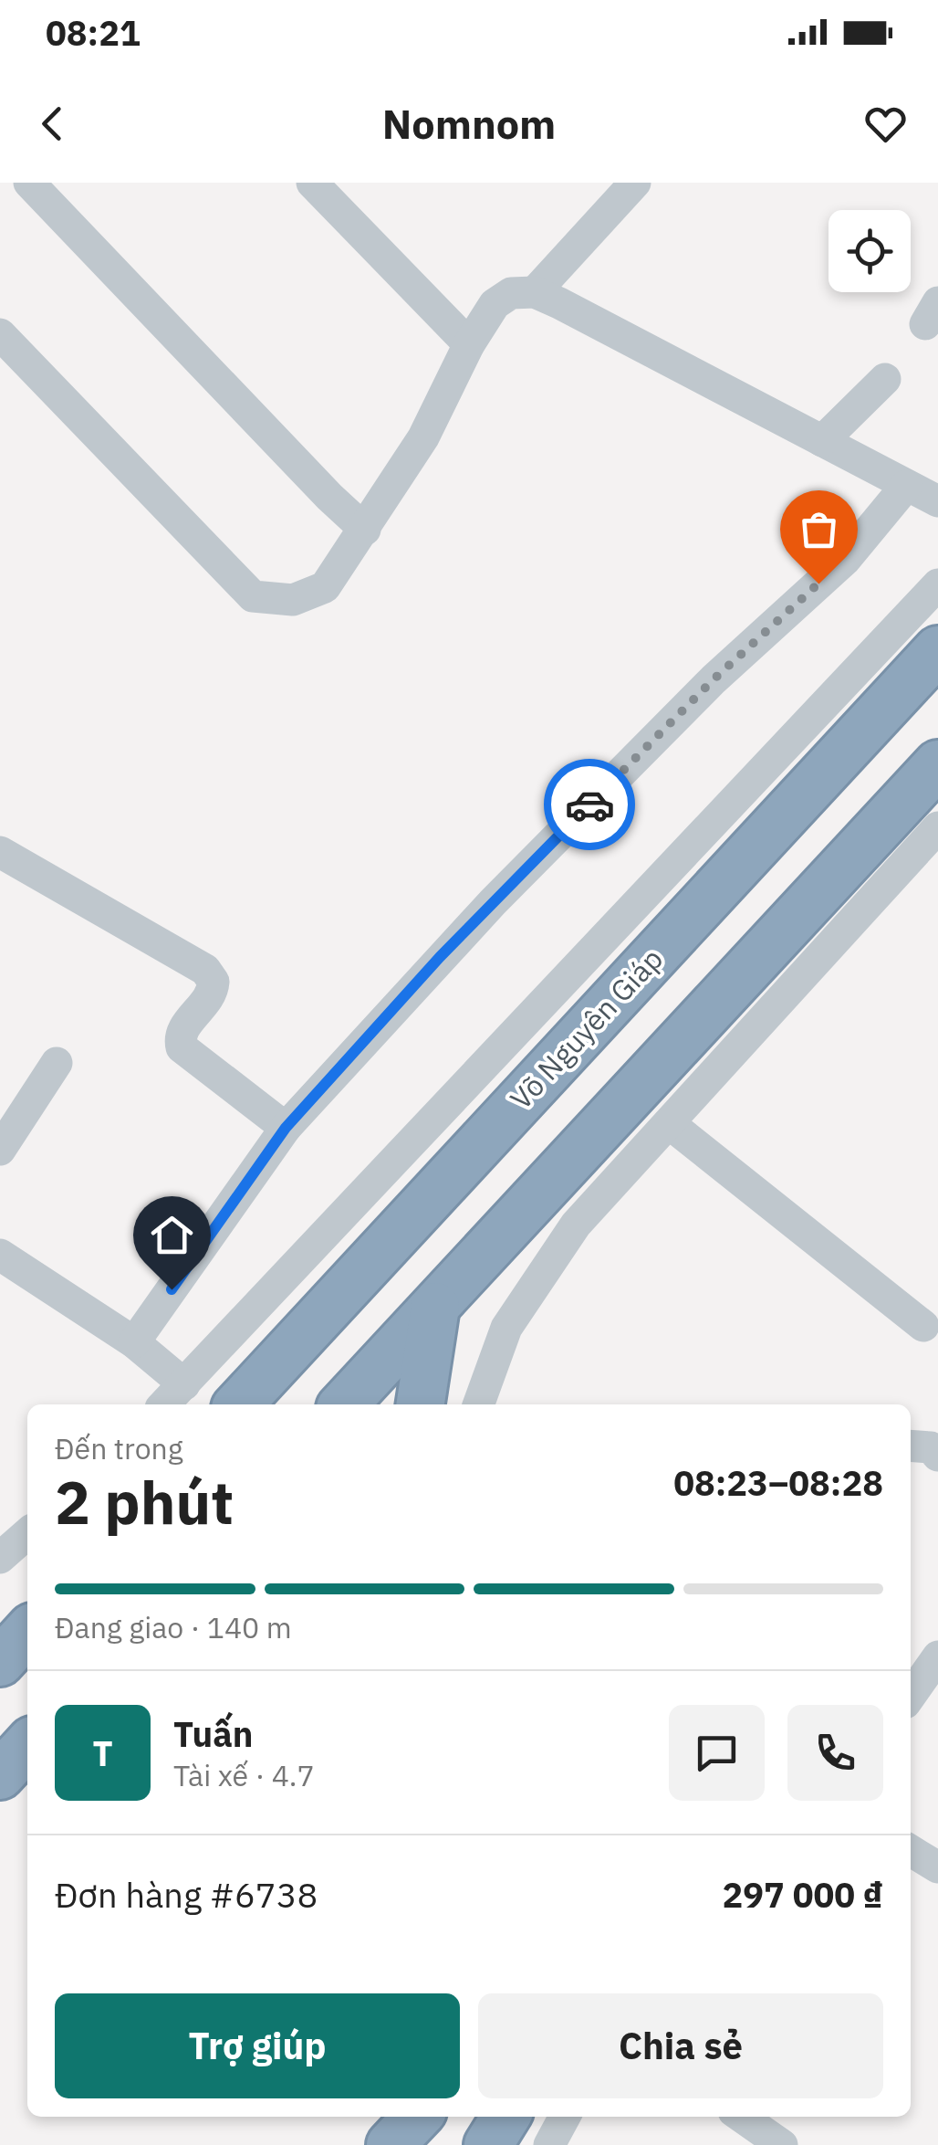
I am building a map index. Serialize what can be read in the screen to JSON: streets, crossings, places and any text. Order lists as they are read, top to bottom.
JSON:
{
  "streets": {
    "highway": ["Võ Nguyên Giáp"]
  },
  "page": {
    "status": "08:21",
    "header": "Nomnom",
    "heading": ["2 phút", "Đến trong", "08:23–08:28"],
    "panel": [
      "Tuấn",
      "Tài xế · 4.7",
      "Đơn hàng #6738",
      "297 000 ₫"
    ],
    "bar": "Đang giao · 140 m",
    "round": "T",
    "buttons": ["Trợ giúp", "Chia sẻ"]
  }
}
